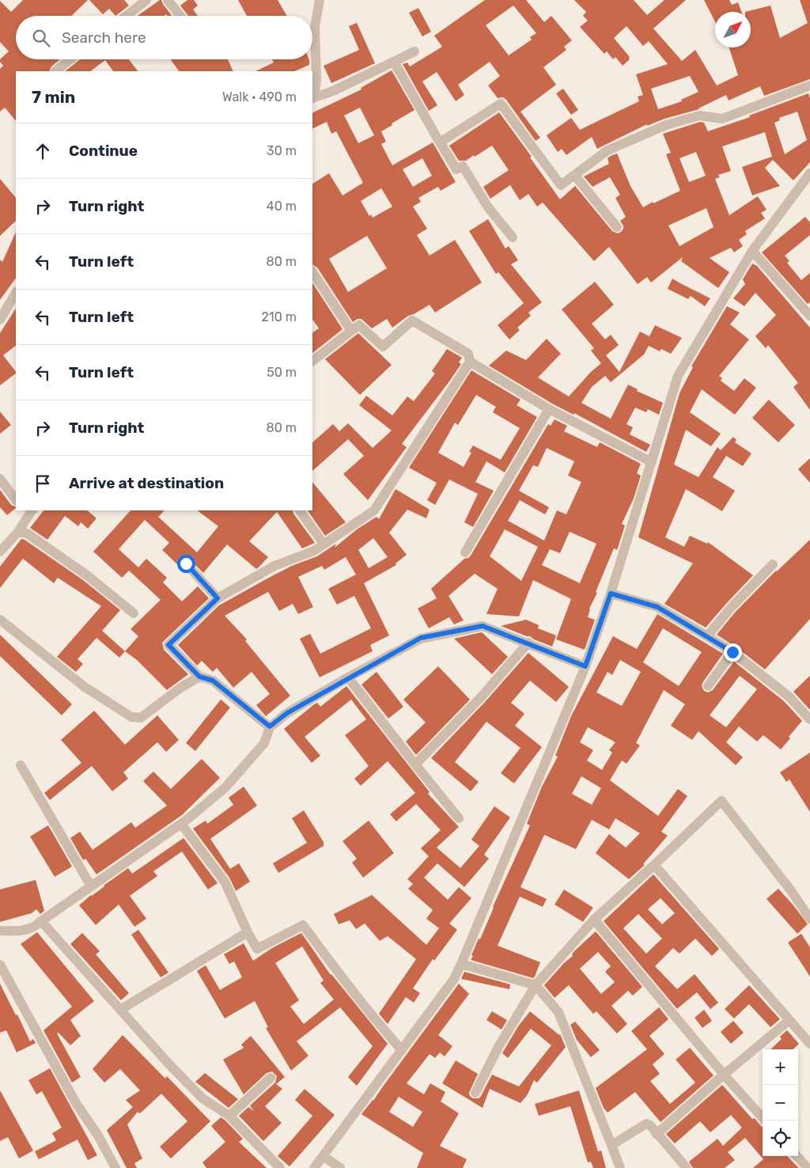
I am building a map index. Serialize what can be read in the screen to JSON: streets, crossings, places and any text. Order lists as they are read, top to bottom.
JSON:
{
  "north": "top right",
  "page": {
    "search": "Search here",
    "heading": ["7 min", "Walk · 490 m"],
    "list": [
      ["Continue", "30 m"],
      ["Turn right", "40 m"],
      ["Turn left", "80 m"],
      ["Turn left", "210 m"],
      ["Turn left", "50 m"],
      ["Turn right", "80 m"],
      "Arrive at destination"
    ],
    "map_buttons": ["+", "−"]
  }
}
